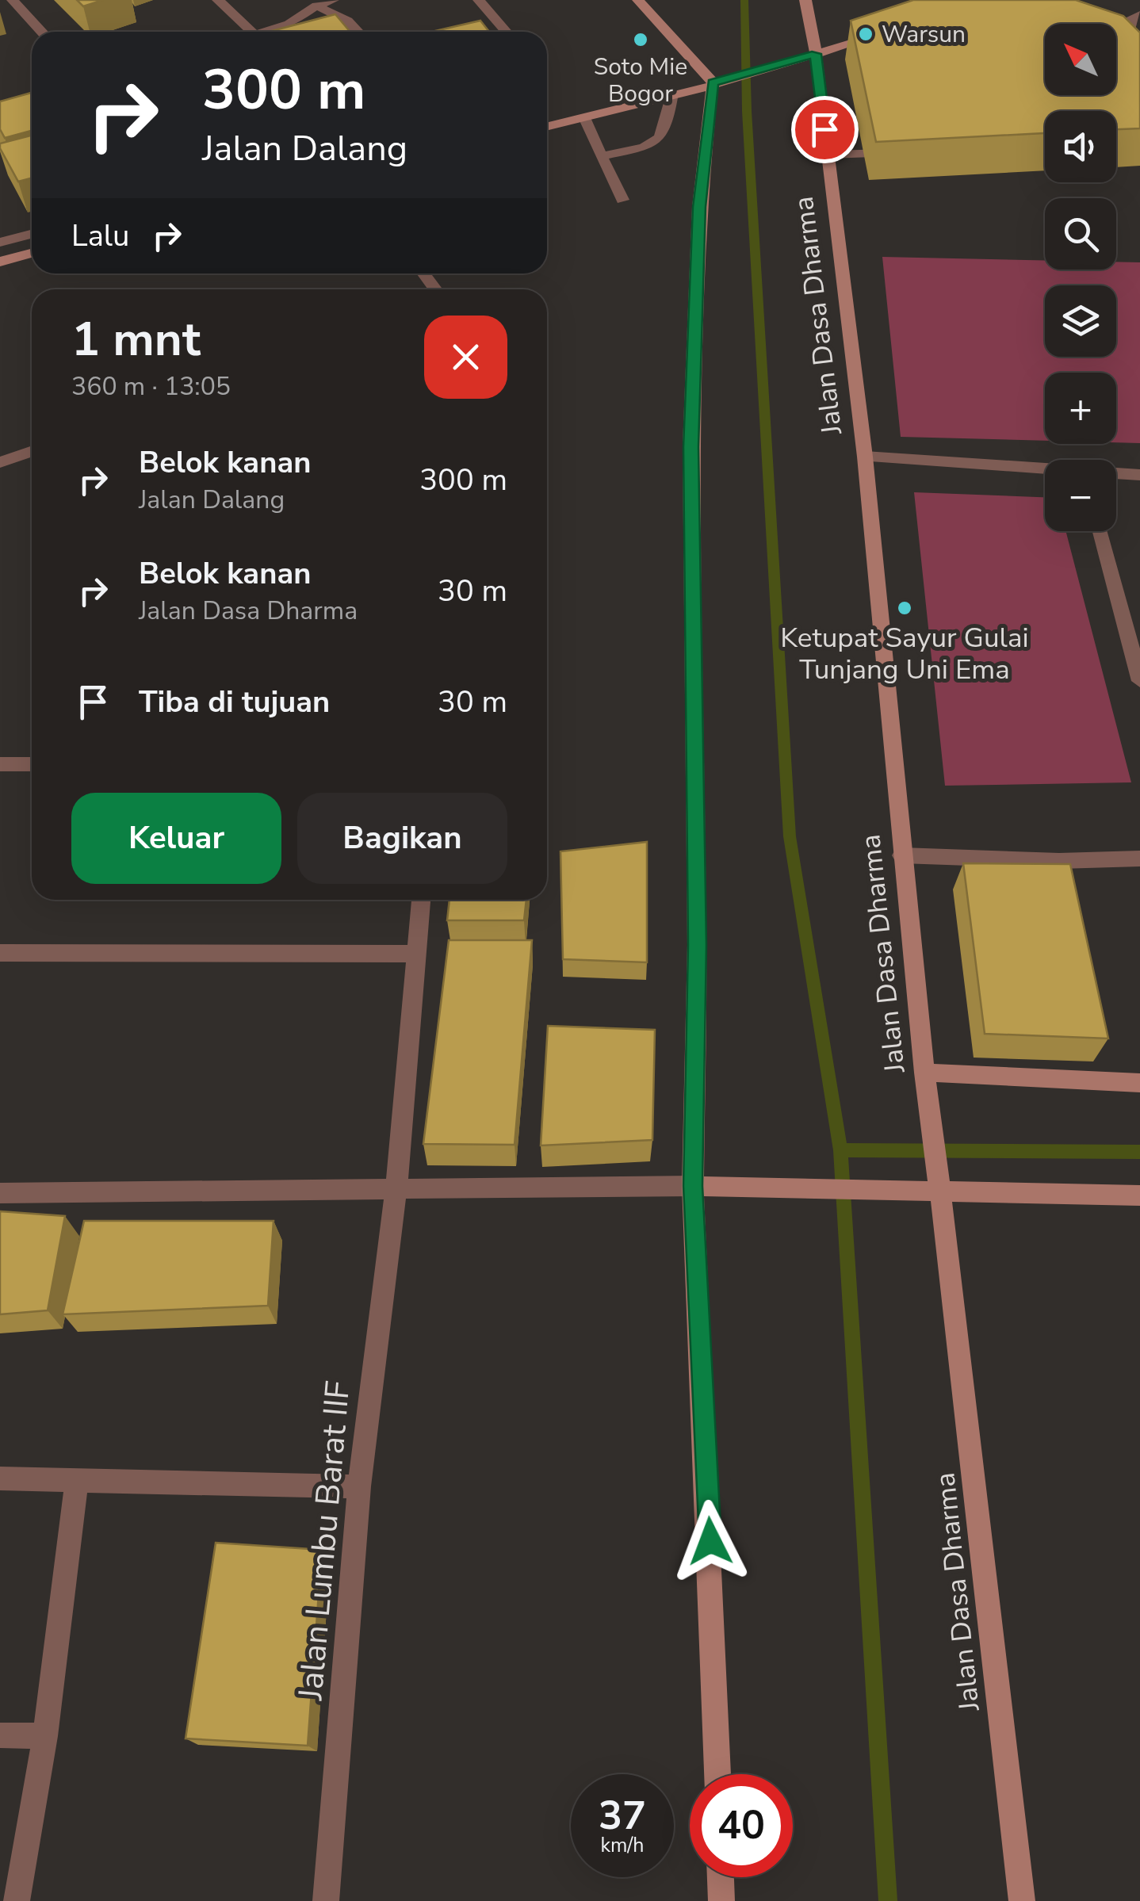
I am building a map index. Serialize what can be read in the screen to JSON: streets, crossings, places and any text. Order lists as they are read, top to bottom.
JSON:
{
  "streets": {
    "street": ["Jalan Dasa Dharma", "Jalan Lumbu Barat IIF"]
  },
  "places": ["Warsun", "Soto Mie Bogor", "Ketupat Sayur Gulai Tunjang Uni Ema"],
  "north": "top left",
  "page": {
    "map_buttons": ["+", "−"],
    "turn": ["300 m", "Jalan Dalang"],
    "then": "Lalu",
    "heading": ["1 mnt", "360 m · 13:05"],
    "list": [
      {
        "name": "Belok kanan",
        "note": "Jalan Dalang",
        "value": "300 m"
      },
      {
        "name": "Belok kanan",
        "note": "Jalan Dasa Dharma",
        "value": "30 m"
      },
      {
        "name": "Tiba di tujuan",
        "value": "30 m"
      }
    ],
    "buttons": ["Keluar", "Bagikan"],
    "speed": "37 km/h",
    "limit": "40"
  }
}
